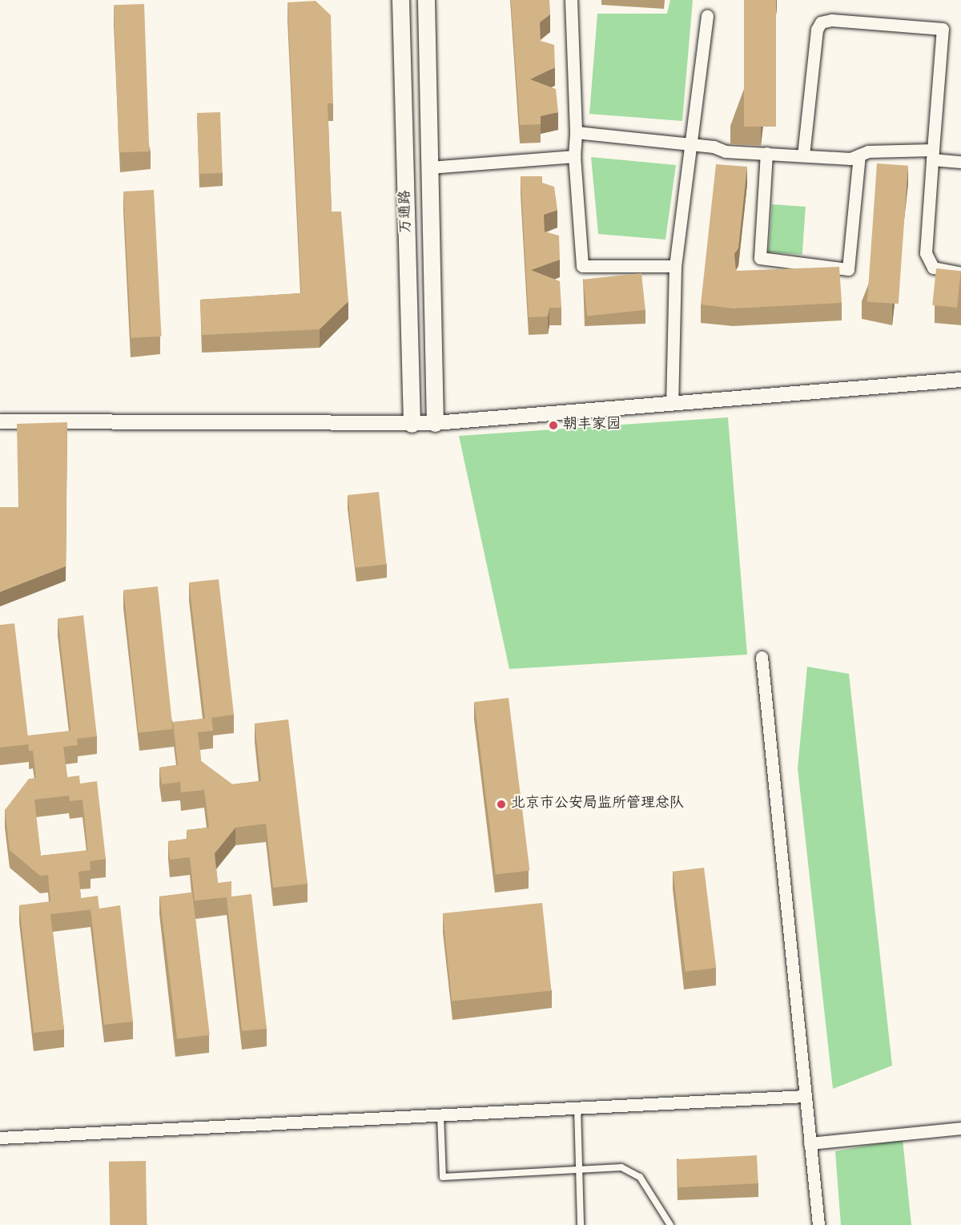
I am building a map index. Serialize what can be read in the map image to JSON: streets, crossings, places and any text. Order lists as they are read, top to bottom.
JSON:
{
  "streets": {
    "main road": ["万通路"]
  },
  "places": ["朝丰家园", "北京市公安局监所管理总队"]
}
